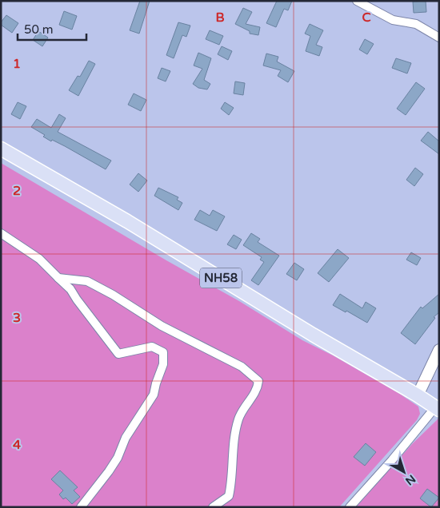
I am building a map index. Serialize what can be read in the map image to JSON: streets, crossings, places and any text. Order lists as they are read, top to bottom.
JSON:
{
  "streets": {
    "main road": ["NH58"]
  },
  "scale_bar": "50 m",
  "north": "bottom right",
  "grid": {
    "columns": ["B", "C"],
    "rows": [
      "1",
      "2",
      "3",
      "4"
    ]
  }
}
